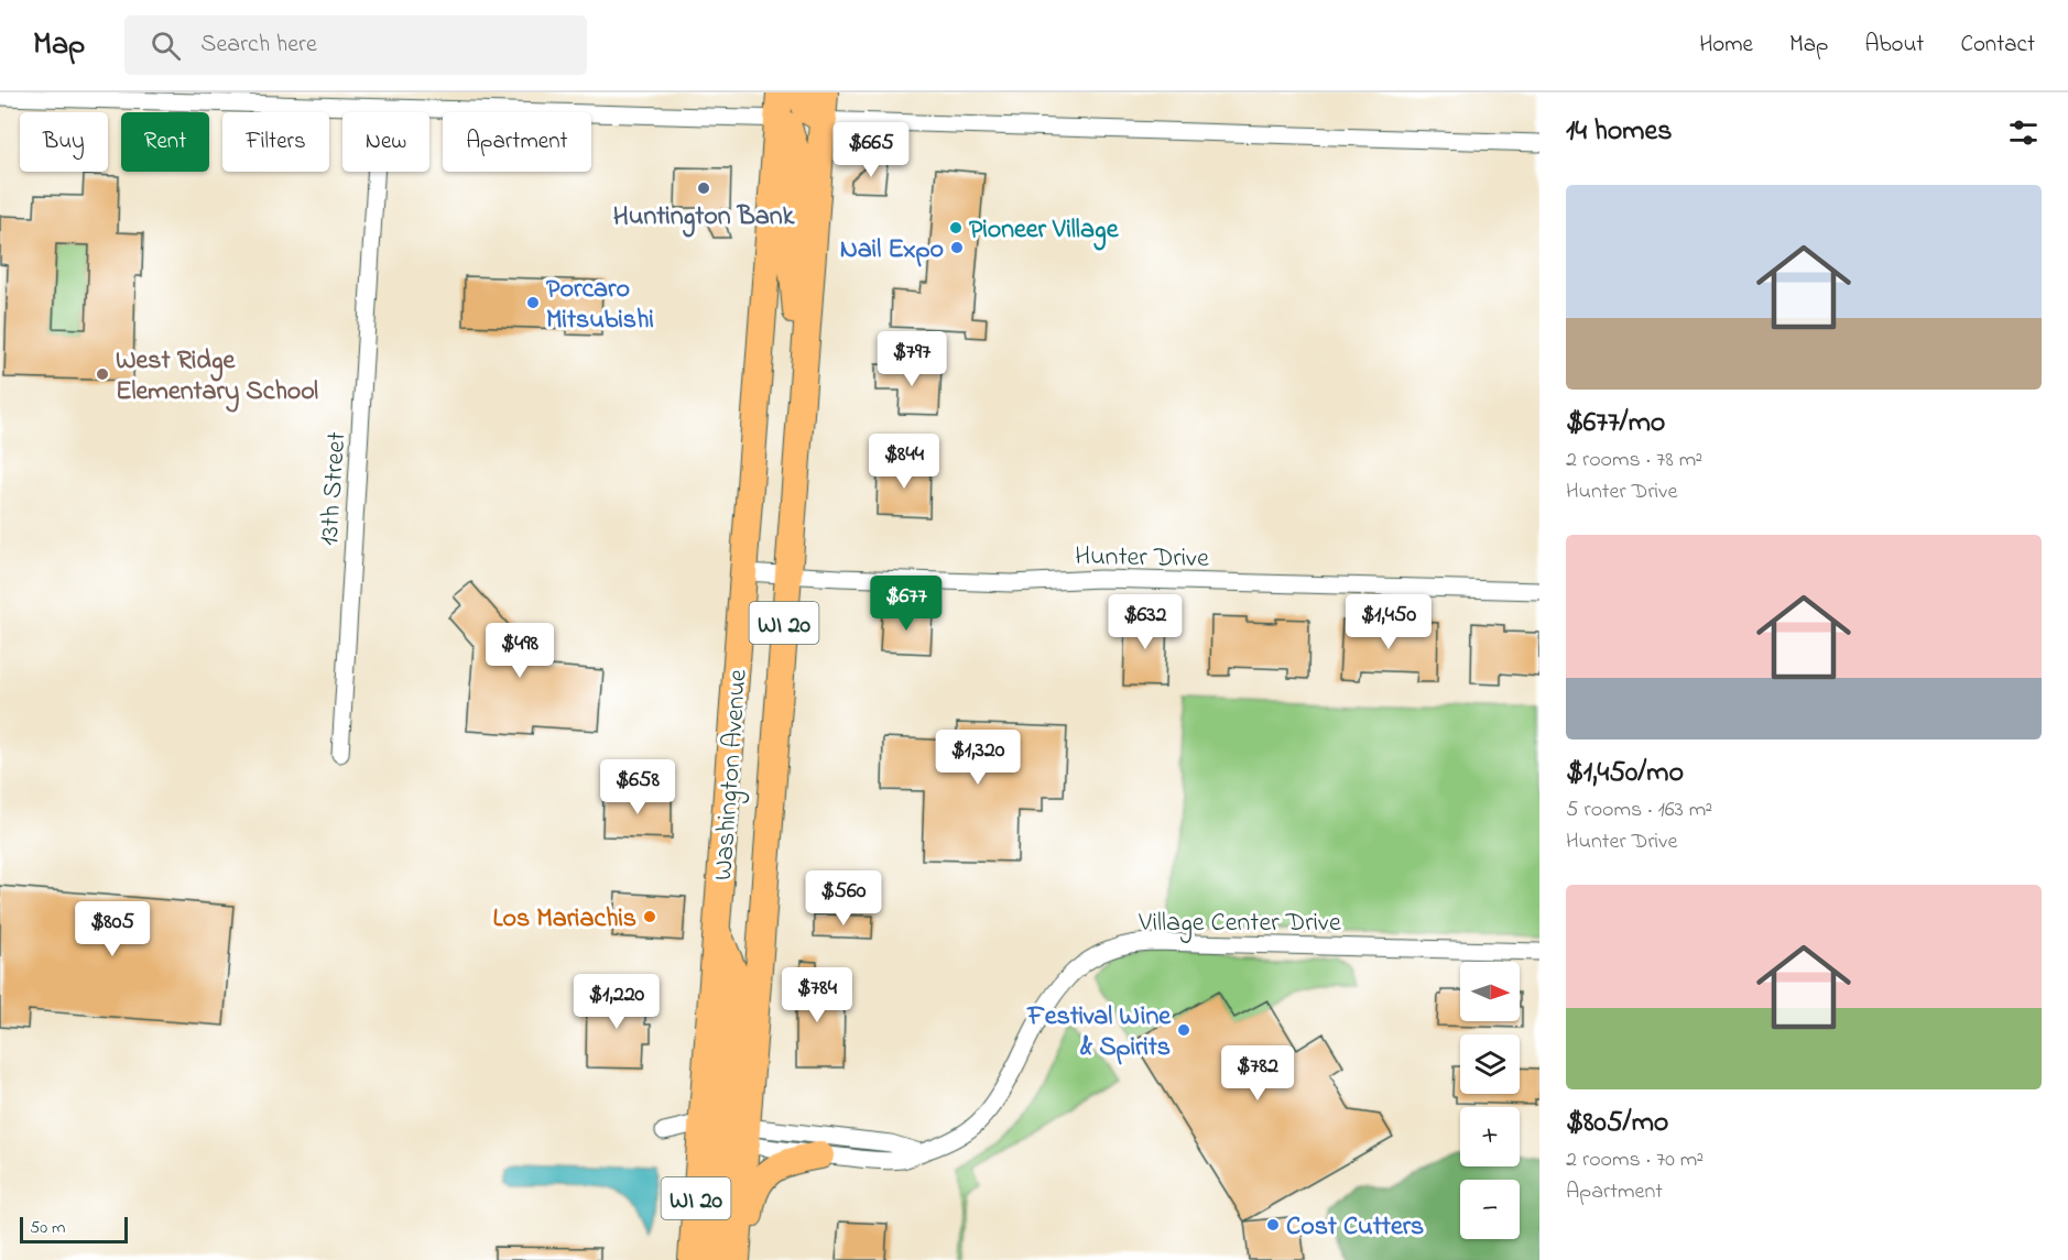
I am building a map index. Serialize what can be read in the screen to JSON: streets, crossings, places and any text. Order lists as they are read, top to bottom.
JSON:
{
  "streets": {
    "main road": ["WI 20", "Washington Avenue"],
    "street": ["13th Street", "Hunter Drive", "Village Center Drive"]
  },
  "crossings": [
    ["Hunter Drive", "Washington Avenue"],
    ["Washington Avenue", "Village Center Drive"]
  ],
  "places": [
    "Huntington Bank",
    "Pioneer Village",
    "Nail Expo",
    "Porcaro Mitsubishi",
    "West Ridge Elementary School",
    "Los Mariachis",
    "Festival Wine & Spirits",
    "Cost Cutters"
  ],
  "scale_bar": "50 m",
  "north": "right",
  "page": {
    "header": "Map",
    "search": "Search here",
    "nav": [
      "Home",
      "Map",
      "About",
      "Contact"
    ],
    "heading": "14 homes",
    "chip": [
      "Buy",
      "Rent",
      "Filters",
      "New",
      "Apartment"
    ],
    "price": [
      "$665",
      "$797",
      "$844",
      "$677",
      "$632",
      "$1,450",
      "$498",
      "$1,320",
      "$658",
      "$560",
      "$805",
      "$784",
      "$1,220",
      "$782"
    ],
    "list": [
      {
        "name": "$677/mo",
        "note": "2 rooms · 78 m² · Hunter Drive"
      },
      {
        "name": "$1,450/mo",
        "note": "5 rooms · 163 m² · Hunter Drive"
      },
      {
        "name": "$805/mo",
        "note": "2 rooms · 70 m² · Apartment"
      }
    ],
    "map_buttons": ["+", "−"],
    "scale": "50 m"
  }
}
